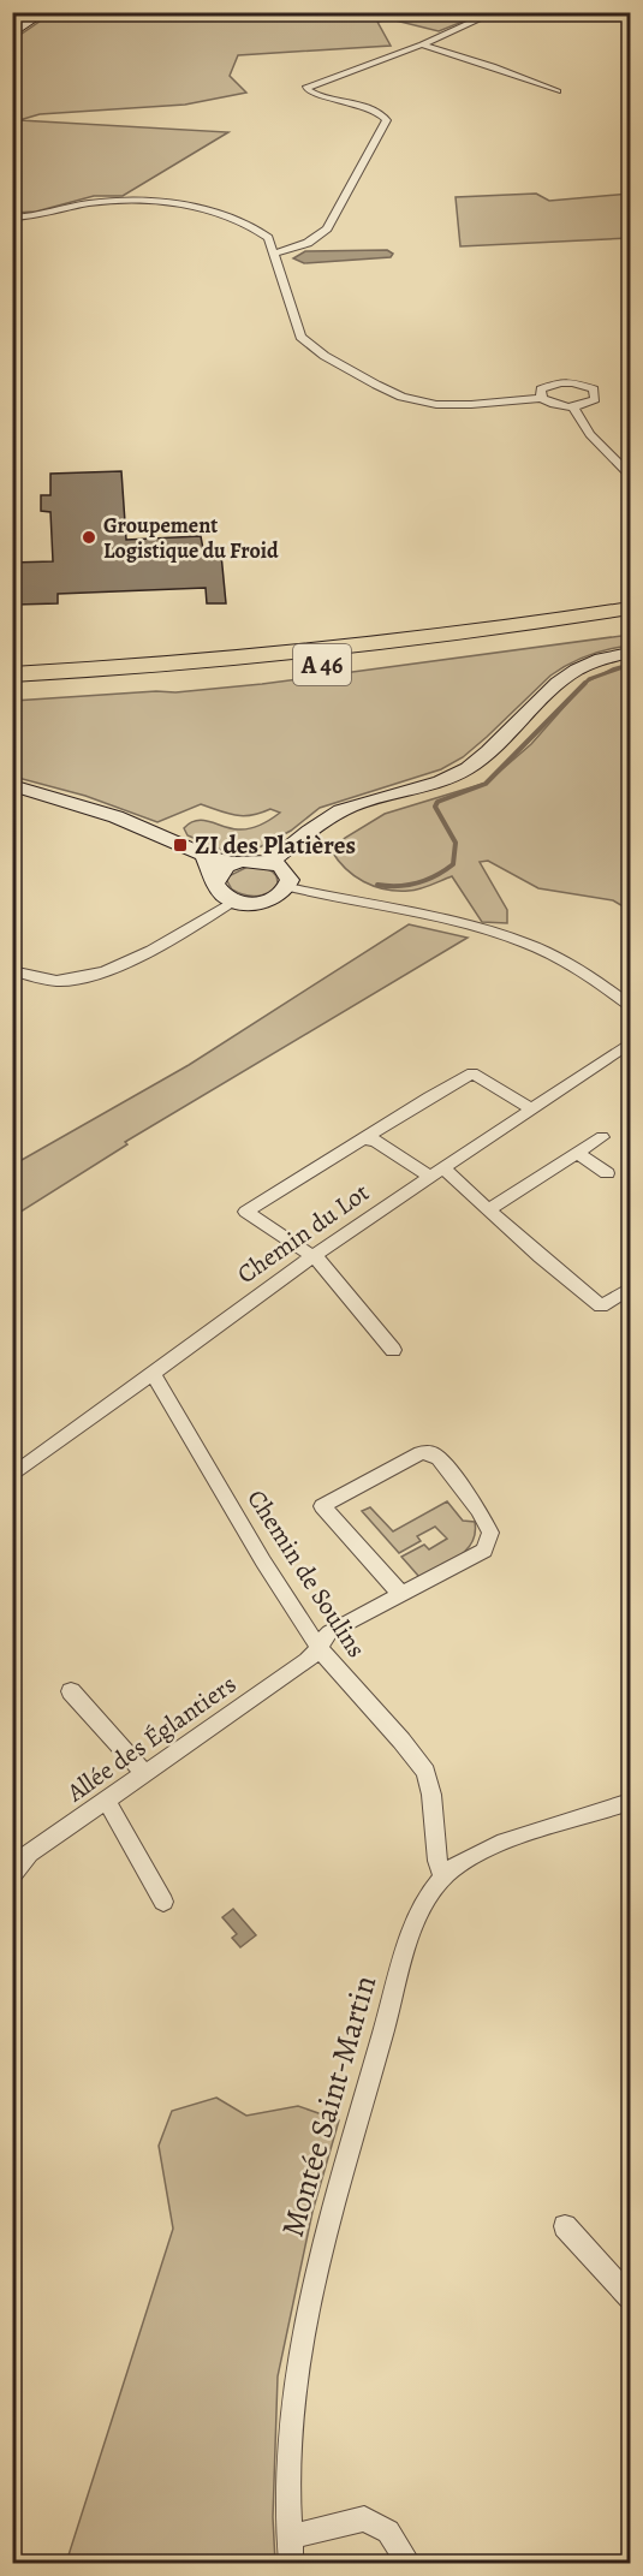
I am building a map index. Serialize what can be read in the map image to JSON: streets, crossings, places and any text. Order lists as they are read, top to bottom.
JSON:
{
  "streets": {
    "highway": ["A 46"],
    "street": [
      "Chemin du Lot",
      "Chemin de Soulins",
      "Allée des Églantiers",
      "Montée Saint-Martin"
    ]
  },
  "crossings": [
    ["Chemin du Lot", "Chemin de Soulins"],
    ["Chemin de Soulins", "Allée des Églantiers"],
    ["Chemin de Soulins", "Montée Saint-Martin"]
  ],
  "places": {
    "other": ["Groupement Logistique du Froid"],
    "transit": ["ZI des Platières"]
  }
}
